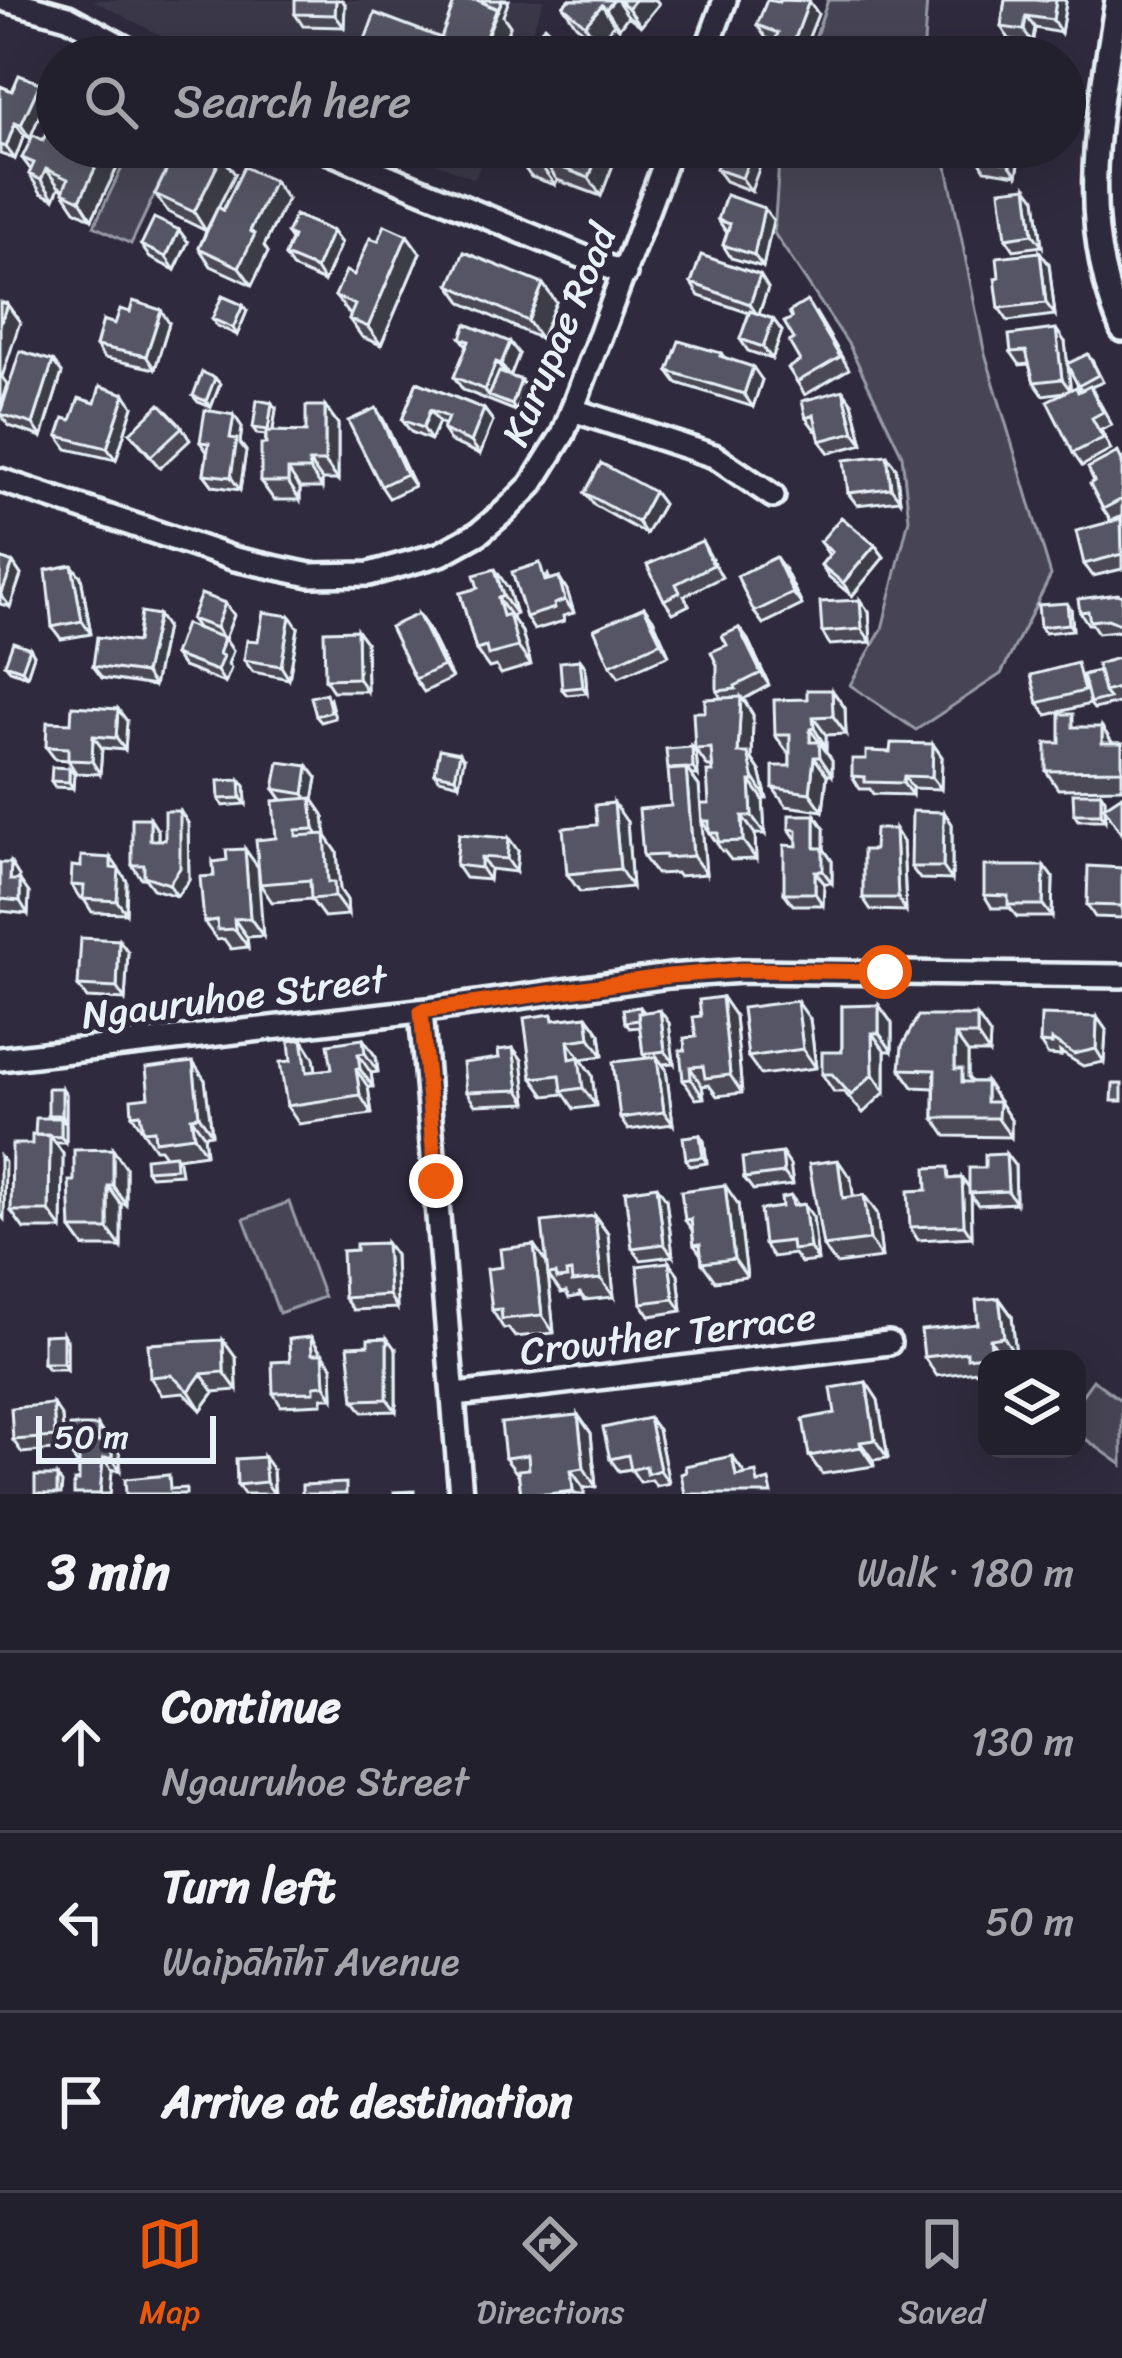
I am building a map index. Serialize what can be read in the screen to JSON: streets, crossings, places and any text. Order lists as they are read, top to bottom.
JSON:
{
  "streets": {
    "street": ["Kurupae Road", "Ngauruhoe Street", "Crowther Terrace"]
  },
  "scale_bar": "50 m",
  "page": {
    "search": "Search here",
    "scale": "50 m",
    "heading": ["3 min", "Walk · 180 m"],
    "list": [
      ["Continue", "Ngauruhoe Street", "130 m"],
      ["Turn left", "Waipāhīhī Avenue", "50 m"],
      "Arrive at destination"
    ],
    "nav": ["Map", "Directions", "Saved"]
  }
}
